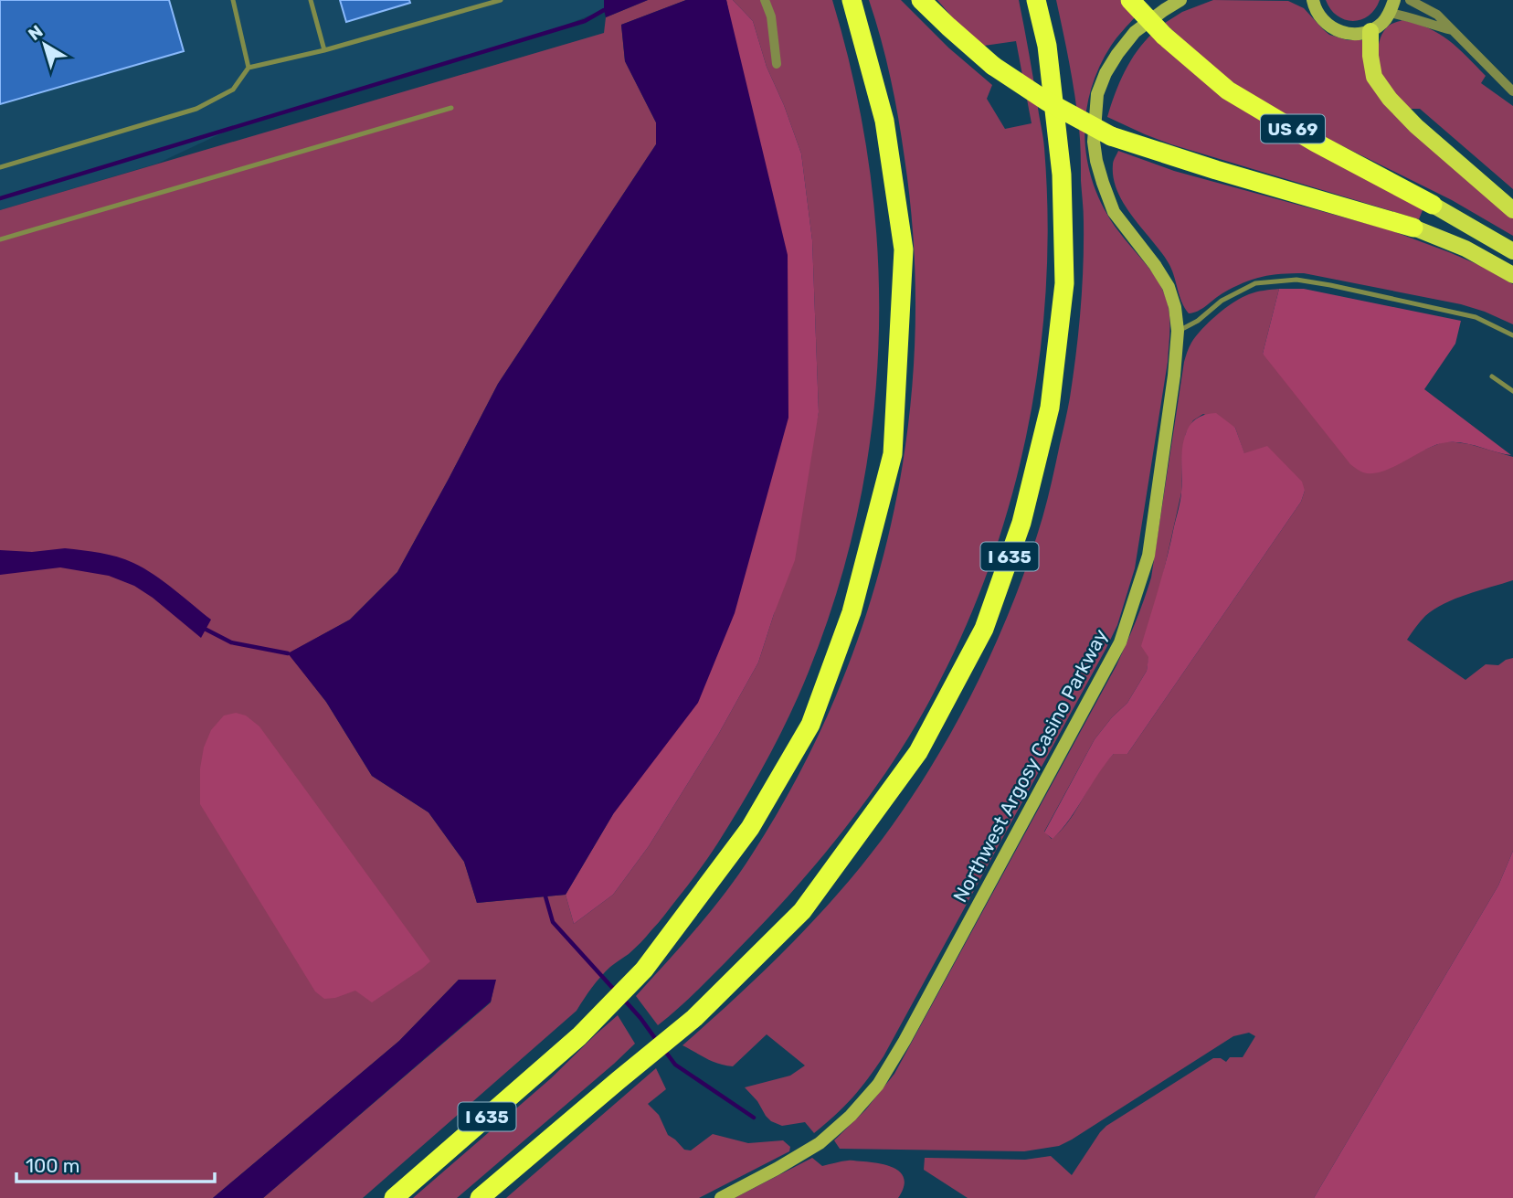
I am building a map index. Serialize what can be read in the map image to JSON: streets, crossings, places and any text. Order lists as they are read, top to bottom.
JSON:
{
  "streets": {
    "highway": ["US 69", "I 635"],
    "street": ["Northwest Argosy Casino Parkway"]
  },
  "scale_bar": "100 m",
  "north": "top left"
}
